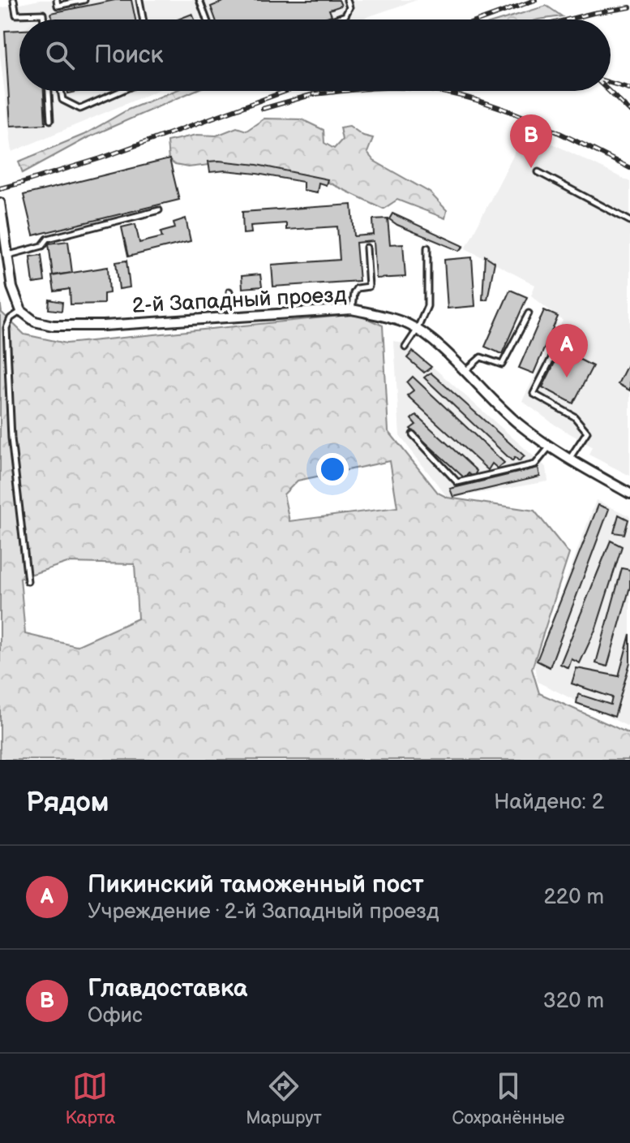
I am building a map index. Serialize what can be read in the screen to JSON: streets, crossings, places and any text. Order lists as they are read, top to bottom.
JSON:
{
  "streets": {
    "street": ["2-й Западный проезд"]
  },
  "page": {
    "search": "Поиск",
    "pins": ["B", "A"],
    "heading": ["Рядом", "Найдено: 2"],
    "list": [
      {
        "mark": "A",
        "name": "Пикинский таможенный пост",
        "note": "Учреждение · 2-й Западный проезд",
        "value": "220 m"
      },
      {
        "mark": "B",
        "name": "Главдоставка",
        "note": "Офис",
        "value": "320 m"
      }
    ],
    "nav": ["Карта", "Маршрут", "Сохранённые"]
  }
}
